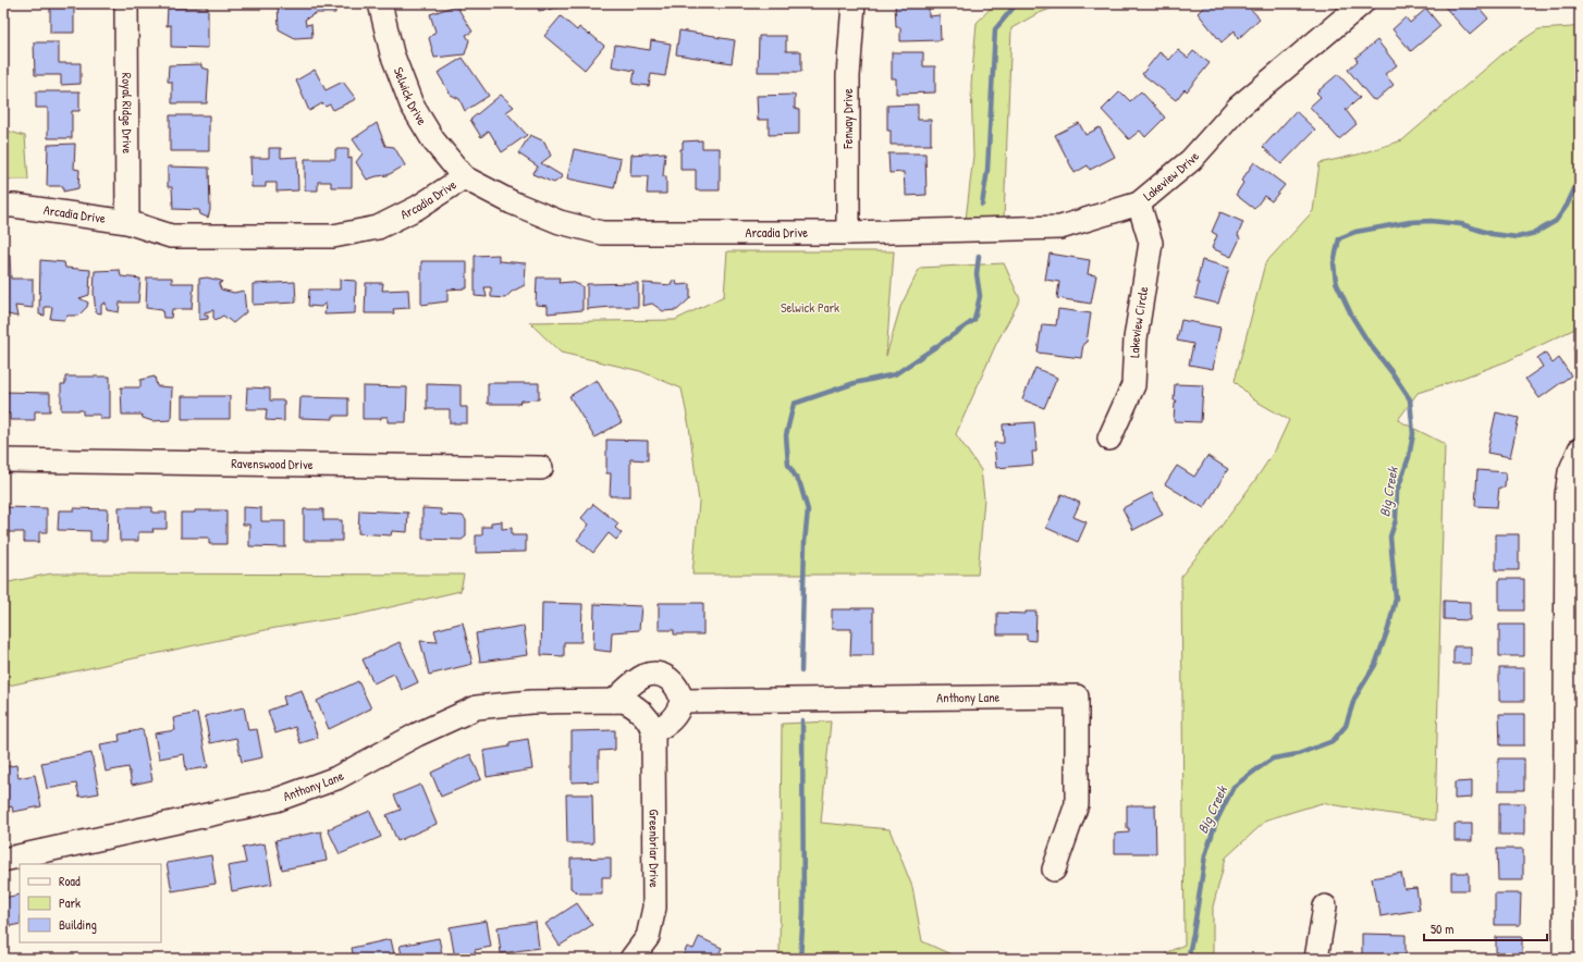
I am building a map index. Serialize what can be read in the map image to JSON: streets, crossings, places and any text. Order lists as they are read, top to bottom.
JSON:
{
  "streets": {
    "street": [
      "Selwick Drive",
      "Royal Ridge Drive",
      "Fenway Drive",
      "Lakeview Drive",
      "Arcadia Drive",
      "Lakeview Circle",
      "Ravenswood Drive",
      "Anthony Lane",
      "Greenbriar Drive"
    ]
  },
  "crossings": [
    ["Selwick Drive", "Arcadia Drive"],
    ["Royal Ridge Drive", "Arcadia Drive"],
    ["Fenway Drive", "Lakeview Drive"],
    ["Fenway Drive", "Arcadia Drive"],
    ["Lakeview Drive", "Arcadia Drive"],
    ["Lakeview Drive", "Lakeview Circle"],
    ["Anthony Lane", "Greenbriar Drive"]
  ],
  "water": ["Big Creek"],
  "parks": ["Selwick Park"],
  "legend": ["Road", "Park", "Building"],
  "scale_bar": "50 m"
}
